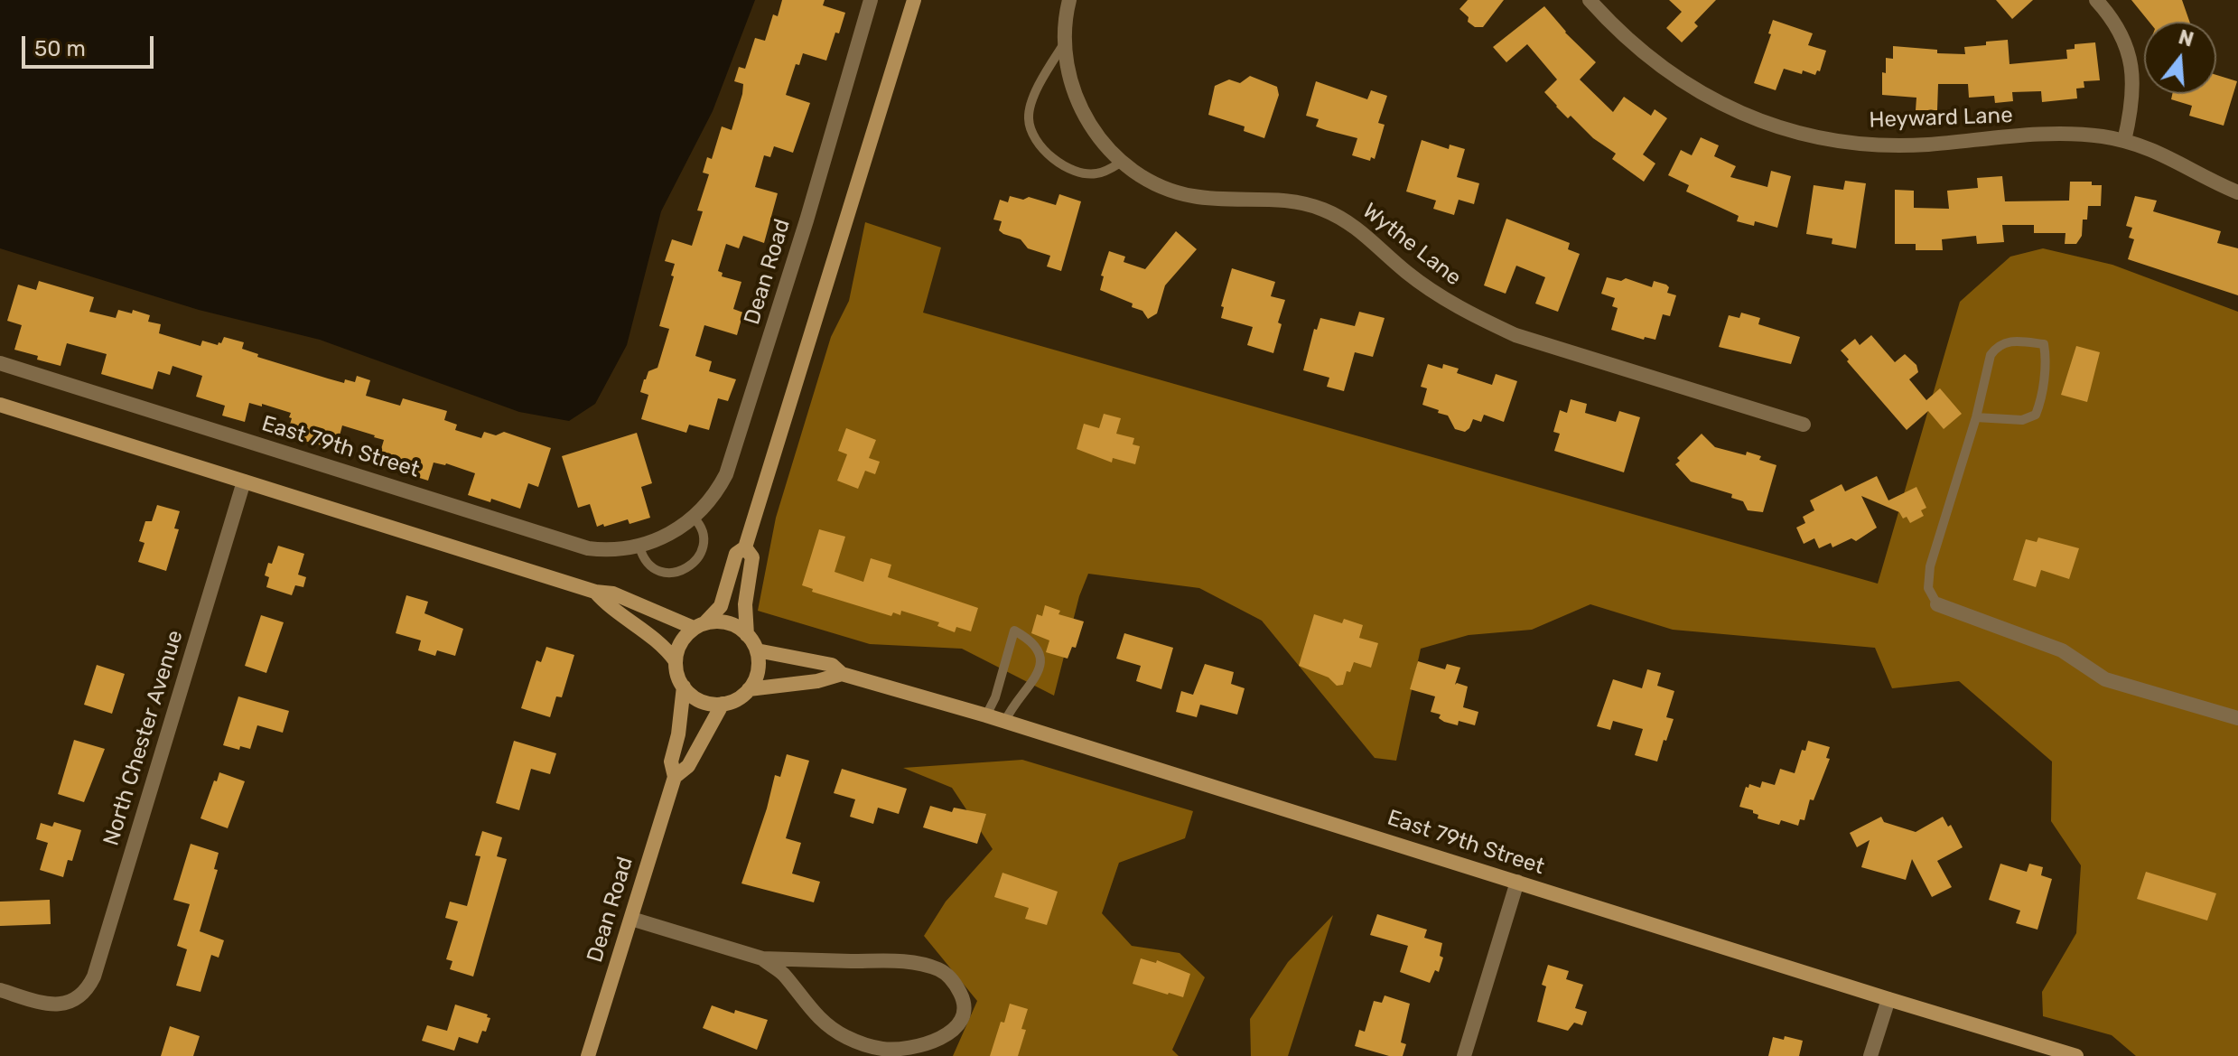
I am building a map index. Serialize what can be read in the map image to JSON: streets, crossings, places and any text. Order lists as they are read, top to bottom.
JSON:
{
  "streets": {
    "street": [
      "Heyward Lane",
      "Wythe Lane",
      "Dean Road",
      "East 79th Street",
      "North Chester Avenue"
    ]
  },
  "crossings": [
    ["Dean Road", "East 79th Street"]
  ],
  "scale_bar": "50 m",
  "north": "top"
}
